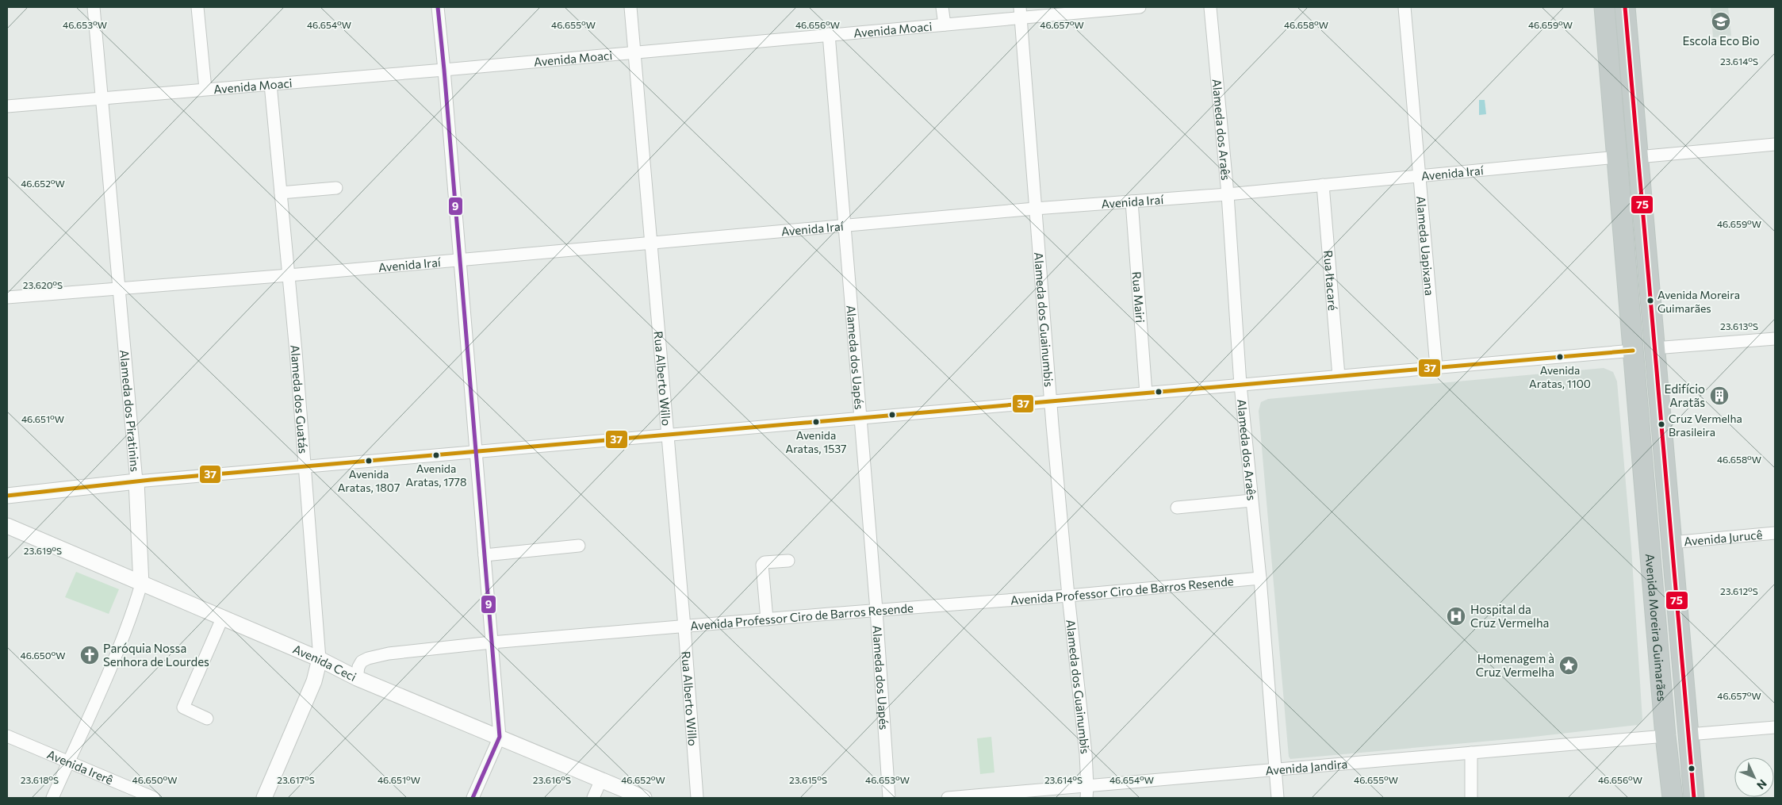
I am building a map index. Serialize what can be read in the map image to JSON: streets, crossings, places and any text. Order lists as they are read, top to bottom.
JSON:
{
  "streets": {
    "highway": ["Avenida Moreira Guimarães"],
    "street": [
      "Avenida Moaci",
      "Alameda dos Araês",
      "Avenida Iraí",
      "Alameda Uapixana",
      "Rua Itacaré",
      "Rua Mairi",
      "Alameda dos Guainumbis",
      "Alameda dos Uapés",
      "Rua Alberto Willo",
      "Alameda dos Guatás",
      "Alameda dos Piratinins",
      "Avenida Jurucê",
      "Avenida Professor Ciro de Barros Resende",
      "Avenida Ceci",
      "Avenida Jandira",
      "Avenida Irerê"
    ]
  },
  "crossings": [
    ["Avenida Moaci", "Alameda dos Guainumbis"],
    ["Avenida Moaci", "Alameda dos Uapés"],
    ["Avenida Moaci", "Rua Alberto Willo"],
    ["Avenida Moaci", "Alameda dos Guatás"],
    ["Avenida Moaci", "Alameda dos Piratinins"],
    ["Alameda dos Araês", "Avenida Iraí"],
    ["Alameda dos Araês", "Avenida Professor Ciro de Barros Resende"],
    ["Alameda dos Araês", "Avenida Jandira"],
    ["Avenida Iraí", "Alameda Uapixana"],
    ["Avenida Iraí", "Rua Itacaré"],
    ["Avenida Iraí", "Rua Mairi"],
    ["Avenida Iraí", "Alameda dos Guainumbis"],
    ["Avenida Iraí", "Alameda dos Uapés"],
    ["Avenida Iraí", "Rua Alberto Willo"],
    ["Avenida Iraí", "Alameda dos Guatás"],
    ["Avenida Iraí", "Alameda dos Piratinins"],
    ["Avenida Iraí", "Avenida Moreira Guimarães"],
    ["Alameda dos Guainumbis", "Avenida Professor Ciro de Barros Resende"],
    ["Alameda dos Guainumbis", "Avenida Jandira"],
    ["Alameda dos Uapés", "Avenida Professor Ciro de Barros Resende"],
    ["Rua Alberto Willo", "Avenida Professor Ciro de Barros Resende"],
    ["Alameda dos Guatás", "Avenida Ceci"],
    ["Alameda dos Piratinins", "Avenida Ceci"],
    ["Alameda dos Piratinins", "Avenida Irerê"],
    ["Avenida Jurucê", "Avenida Moreira Guimarães"],
    ["Avenida Professor Ciro de Barros Resende", "Avenida Ceci"],
    ["Avenida Moreira Guimarães", "Avenida Jandira"]
  ],
  "places": {
    "school or university": ["Escola Eco Bio"],
    "other": [
      "Avenida Moreira Guimarães",
      "Avenida Aratas, 1100",
      "Avenida Aratas, 1537",
      "Cruz Vermelha Brasileira",
      "Avenida Aratas, 1778",
      "Avenida Aratas, 1807"
    ],
    "building": ["Edifício Aratãs"],
    "hospital": ["Hospital da Cruz Vermelha"],
    "church": ["Paróquia Nossa Senhora de Lourdes"],
    "place": ["Homenagem à Cruz Vermelha"]
  },
  "lines": ["transit line 75", "transit line 9", "transit line 37"],
  "north": "bottom right",
  "coordinates": [
    "46.653°W",
    "46.654°W",
    "46.655°W",
    "46.656°W",
    "46.657°W",
    "46.658°W",
    "46.659°W",
    "23.614°S",
    "46.652°W",
    "23.620°S",
    "23.613°S",
    "46.651°W",
    "23.619°S",
    "23.612°S",
    "46.650°W",
    "23.618°S",
    "23.617°S",
    "23.616°S",
    "23.615°S"
  ]
}
